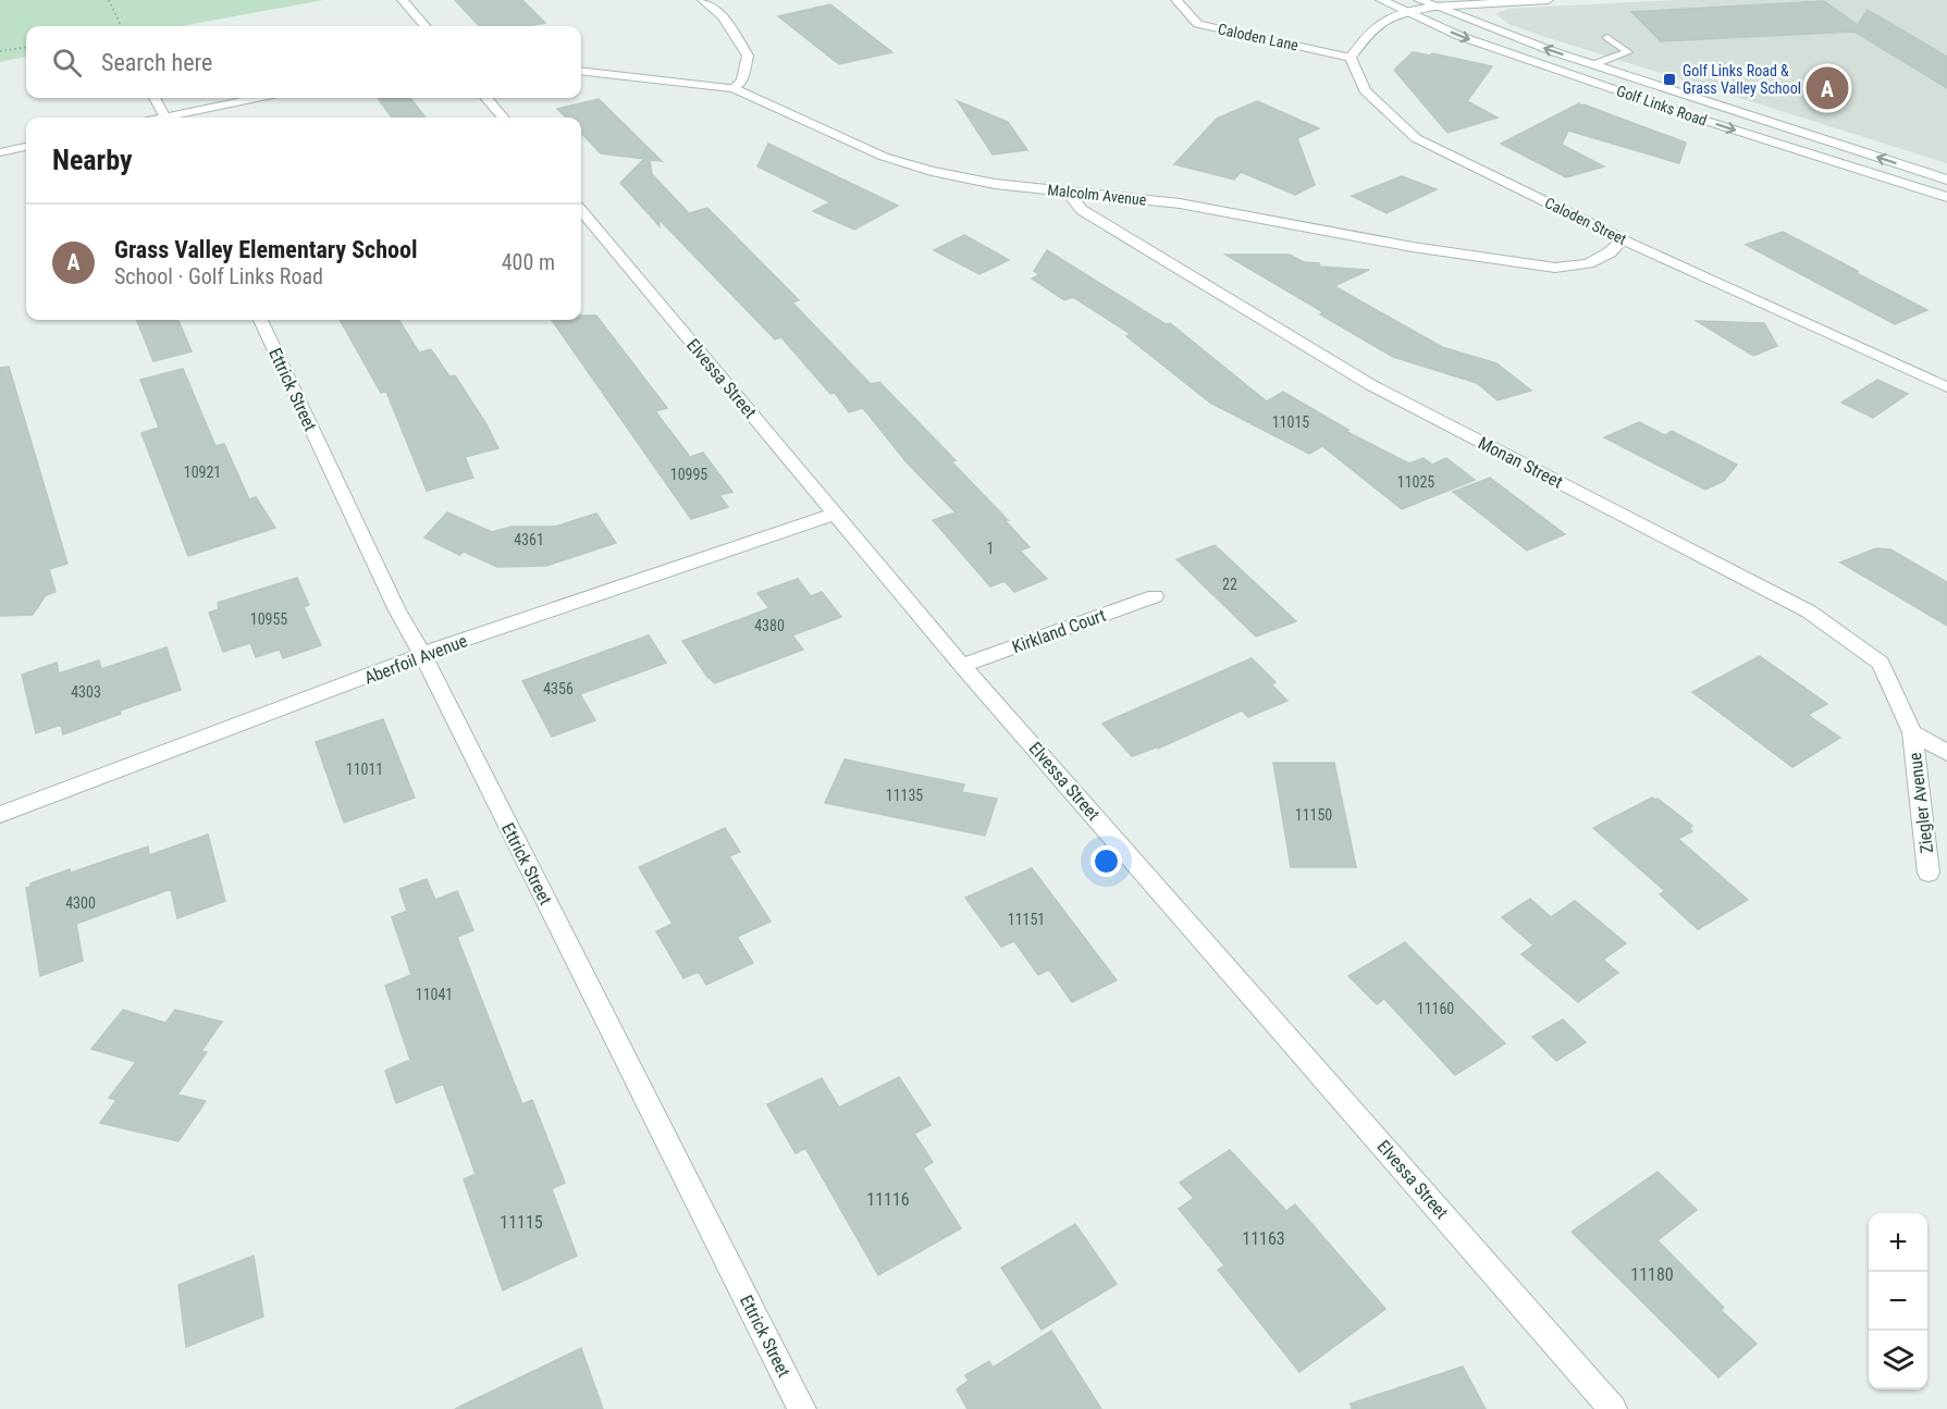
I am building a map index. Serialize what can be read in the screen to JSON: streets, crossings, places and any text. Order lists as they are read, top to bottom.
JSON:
{
  "streets": {
    "street": [
      "Caloden Lane",
      "Golf Links Road",
      "Malcolm Avenue",
      "Caloden Street",
      "Elvessa Street",
      "Ettrick Street",
      "Monan Street",
      "Kirkland Court",
      "Aberfoil Avenue",
      "Ziegler Avenue"
    ]
  },
  "crossings": [
    ["Caloden Lane", "Caloden Street"],
    ["Malcolm Avenue", "Caloden Street"],
    ["Malcolm Avenue", "Monan Street"],
    ["Elvessa Street", "Kirkland Court"],
    ["Elvessa Street", "Aberfoil Avenue"],
    ["Ettrick Street", "Aberfoil Avenue"],
    ["Monan Street", "Ziegler Avenue"]
  ],
  "places": {
    "transit": ["Golf Links Road & Grass Valley School"]
  },
  "house_numbers": [
    "11015",
    "10921",
    "10995",
    "11025",
    "4361",
    "1",
    "22",
    "10955",
    "4380",
    "4356",
    "4303",
    "11011",
    "11135",
    "11150",
    "4300",
    "11151",
    "11041",
    "11160",
    "11116",
    "11115",
    "11163",
    "11180"
  ],
  "page": {
    "search": "Search here",
    "pins": "A",
    "heading": "Nearby",
    "list": [
      {
        "mark": "A",
        "name": "Grass Valley Elementary School",
        "note": "School · Golf Links Road",
        "value": "400 m"
      }
    ],
    "map_buttons": ["+", "−"]
  }
}
